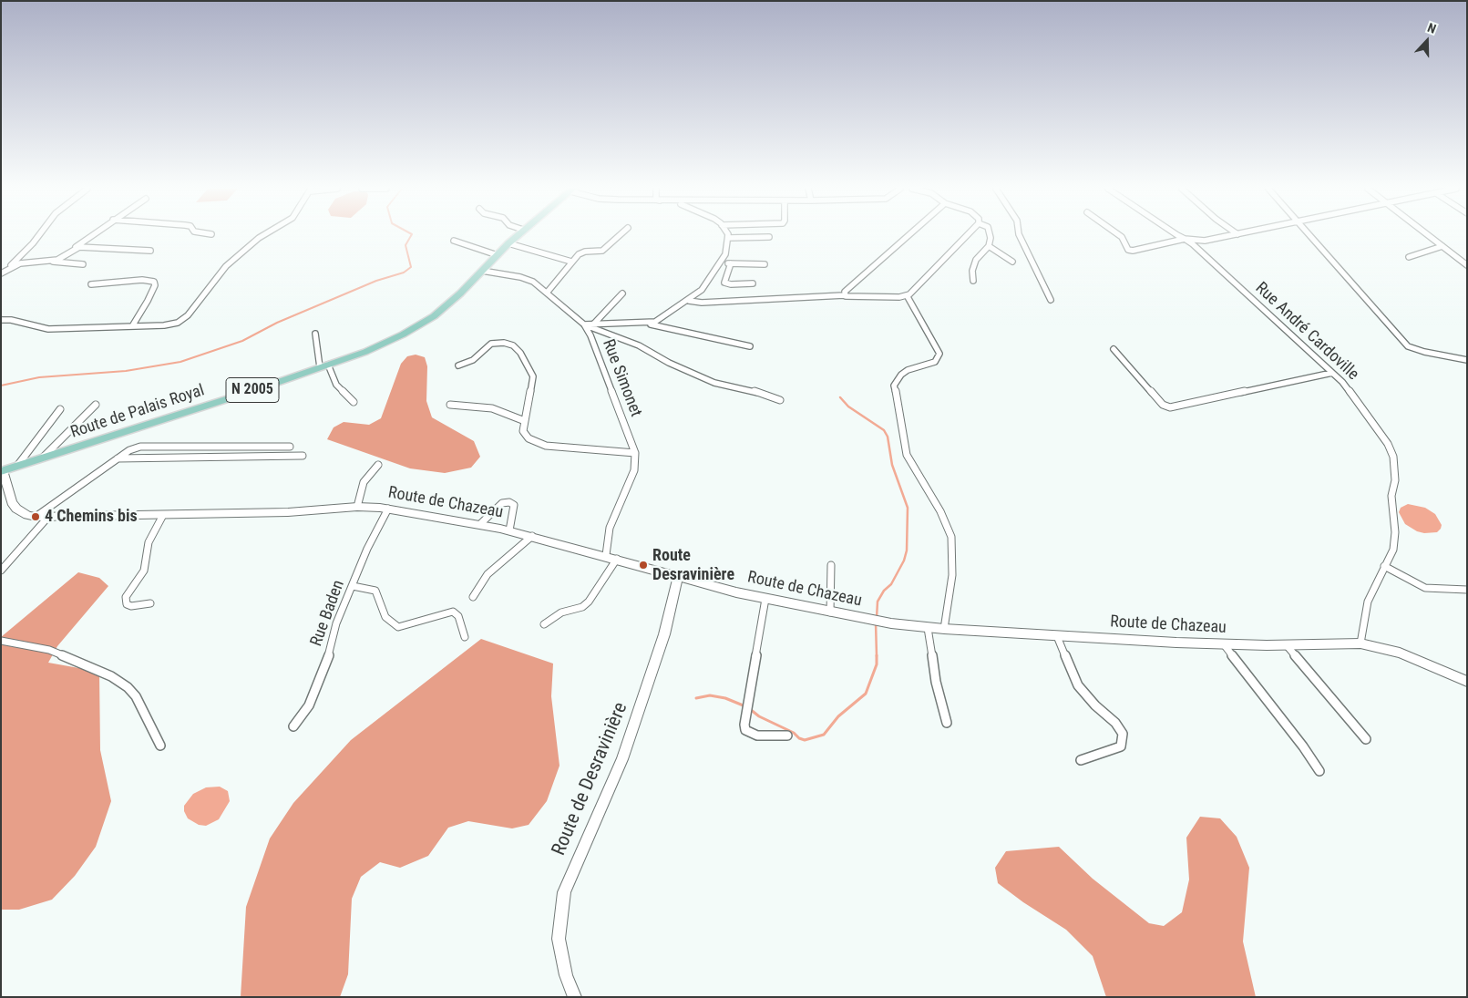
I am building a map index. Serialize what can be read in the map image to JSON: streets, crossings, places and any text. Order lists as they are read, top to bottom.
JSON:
{
  "streets": {
    "main road": [
      "N 2005",
      "Route de Palais Royal",
      "Route de Chazeau",
      "Route de Desravinière"
    ],
    "street": ["Rue André Cardoville", "Rue Simonet", "Rue Baden"]
  },
  "crossings": [
    ["Rue André Cardoville", "Route de Chazeau"],
    ["Rue Simonet", "Route de Palais Royal"],
    ["Rue Simonet", "Route de Chazeau"],
    ["Route de Palais Royal", "Route de Chazeau"],
    ["Route de Chazeau", "Rue Baden"],
    ["Route de Chazeau", "Route de Desravinière"]
  ],
  "places": ["4 Chemins bis", "Route Desravinière"],
  "north": "top"
}
